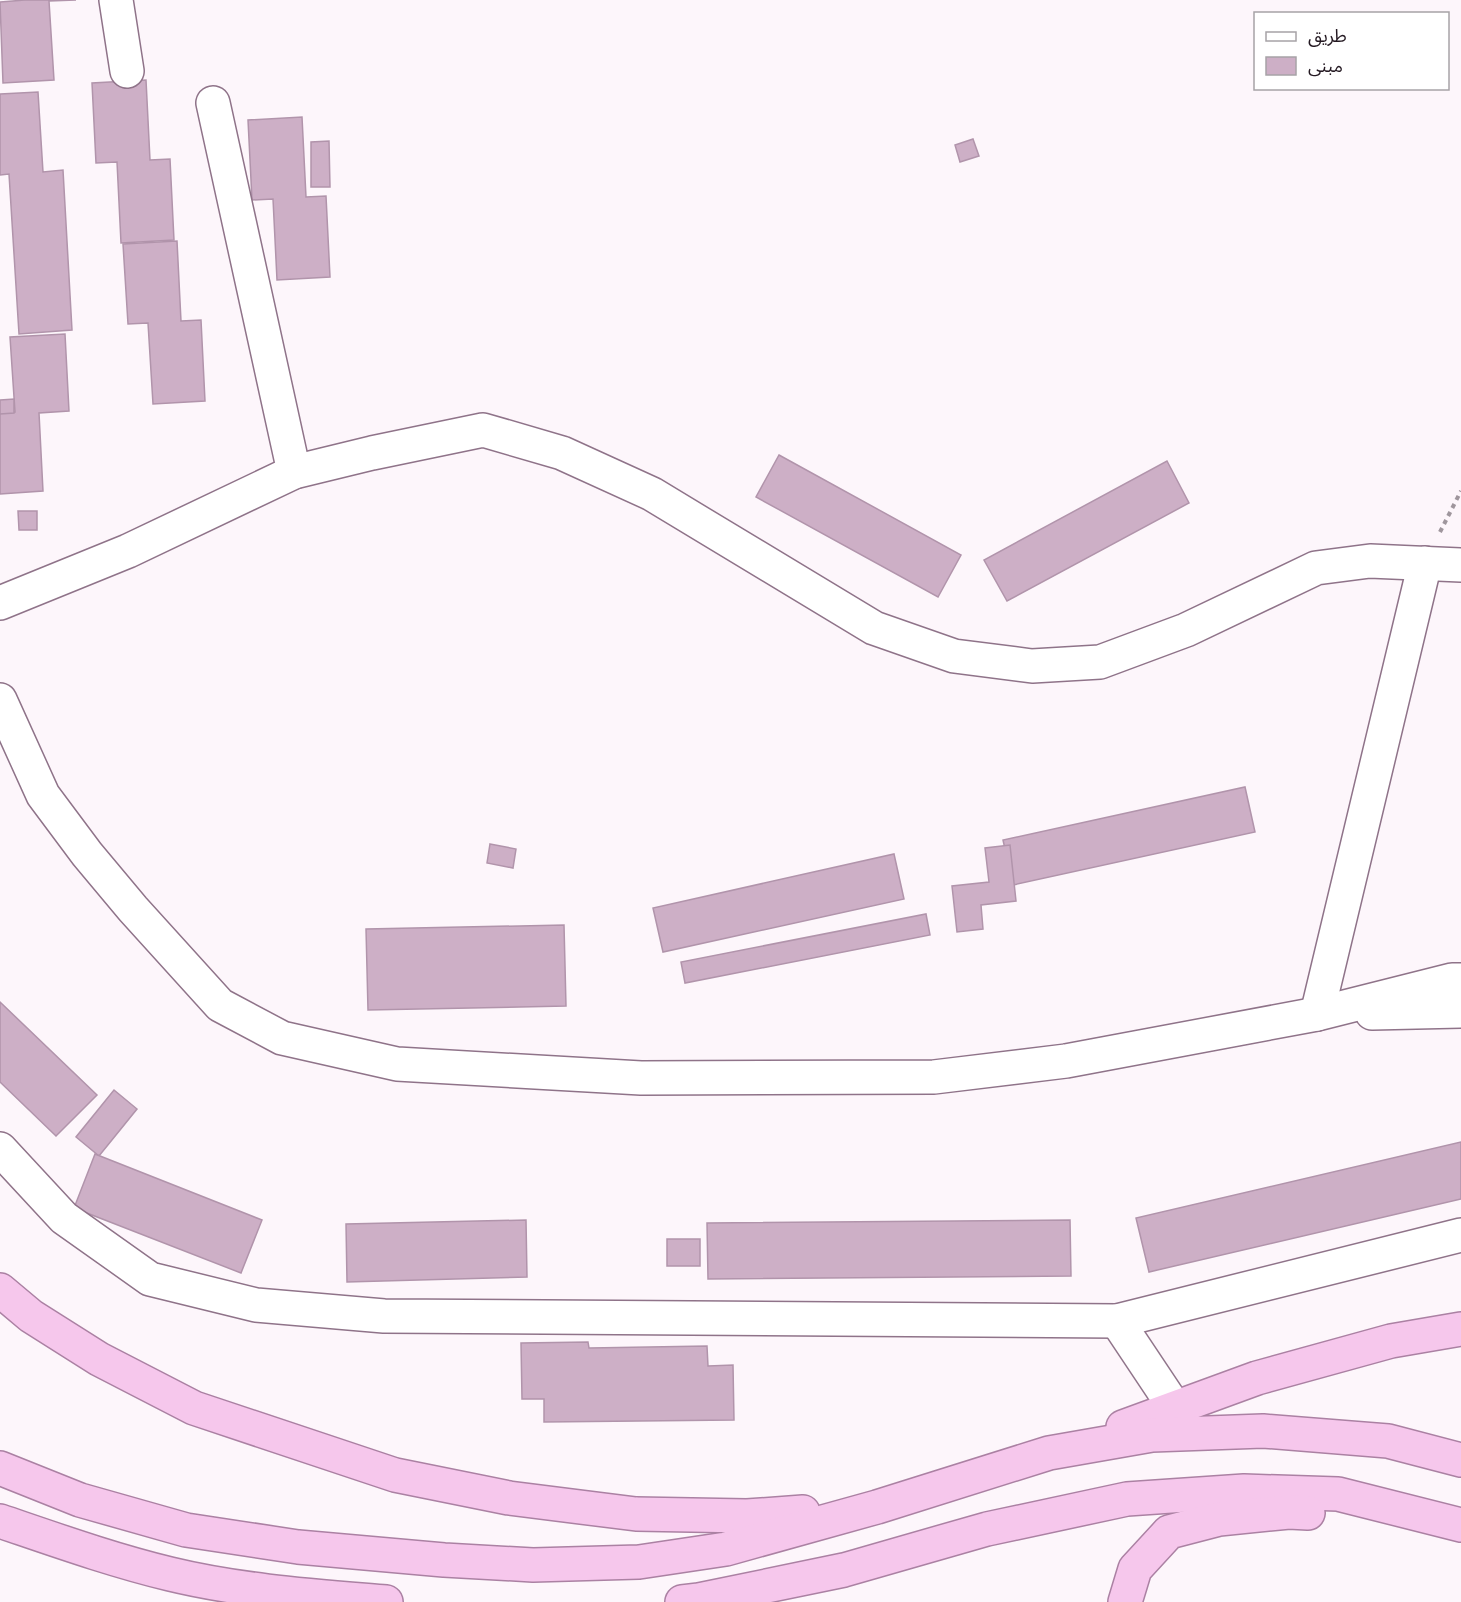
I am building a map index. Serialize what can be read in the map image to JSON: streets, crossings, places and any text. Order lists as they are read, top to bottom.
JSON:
{
  "legend": ["طريق", "مبنى"]
}
